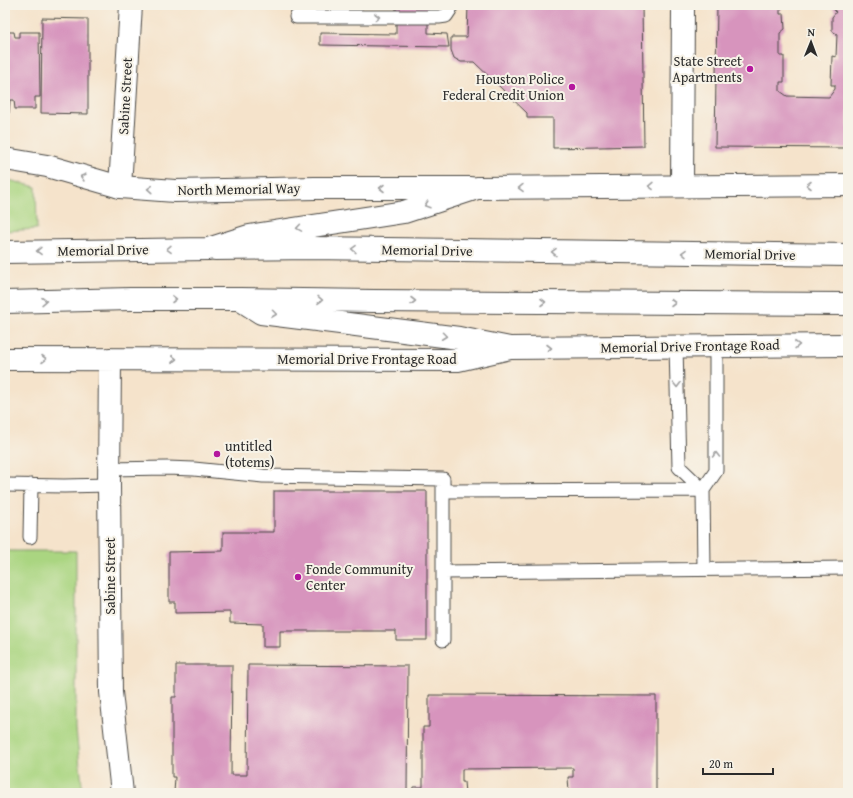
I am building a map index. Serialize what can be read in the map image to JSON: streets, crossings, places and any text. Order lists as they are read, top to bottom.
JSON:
{
  "streets": {
    "main road": [
      "Sabine Street",
      "North Memorial Way",
      "Memorial Drive",
      "Memorial Drive Frontage Road"
    ]
  },
  "crossings": [
    ["Sabine Street", "North Memorial Way"],
    ["Sabine Street", "Memorial Drive Frontage Road"]
  ],
  "places": [
    "State Street Apartments",
    "Houston Police Federal Credit Union",
    "untitled (totems)",
    "Fonde Community Center"
  ],
  "scale_bar": "20 m",
  "north": "top"
}
